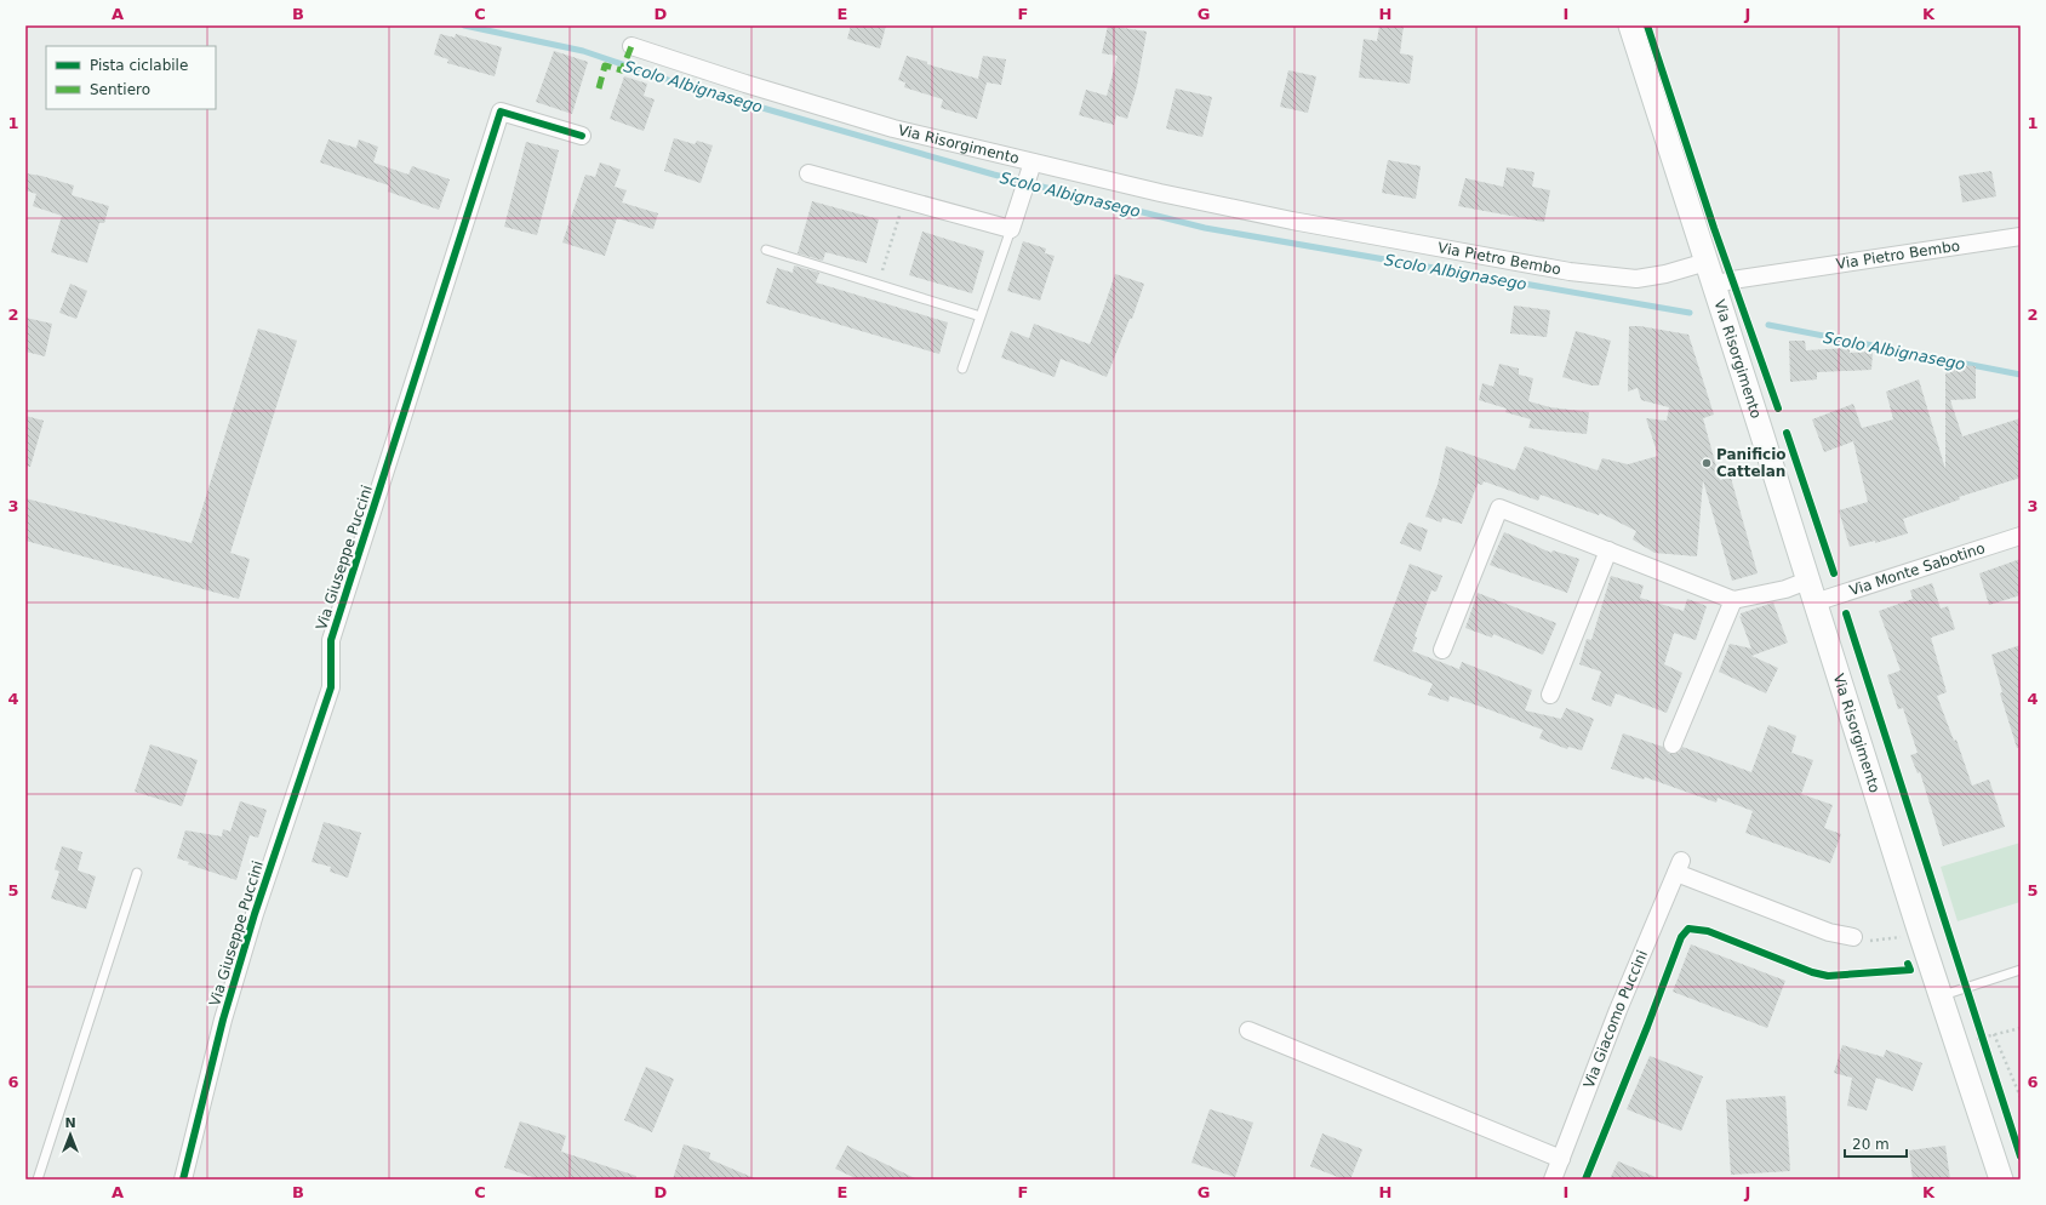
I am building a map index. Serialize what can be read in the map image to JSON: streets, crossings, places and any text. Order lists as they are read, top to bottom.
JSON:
{
  "streets": {
    "main road": ["Via Risorgimento"],
    "street": [
      "Via Pietro Bembo",
      "Via Giuseppe Puccini",
      "Via Monte Sabotino",
      "Via Giacomo Puccini"
    ]
  },
  "crossings": [
    ["Via Risorgimento", "Via Pietro Bembo"],
    ["Via Risorgimento", "Via Monte Sabotino"]
  ],
  "water": ["Scolo Albignasego"],
  "places": ["Panificio Cattelan"],
  "legend": ["Pista ciclabile", "Sentiero"],
  "scale_bar": "20 m",
  "north": "top",
  "grid": {
    "columns": [
      "A",
      "B",
      "C",
      "D",
      "E",
      "F",
      "G",
      "H",
      "I",
      "J",
      "K"
    ],
    "rows": [
      "1",
      "2",
      "3",
      "4",
      "5",
      "6"
    ]
  }
}
